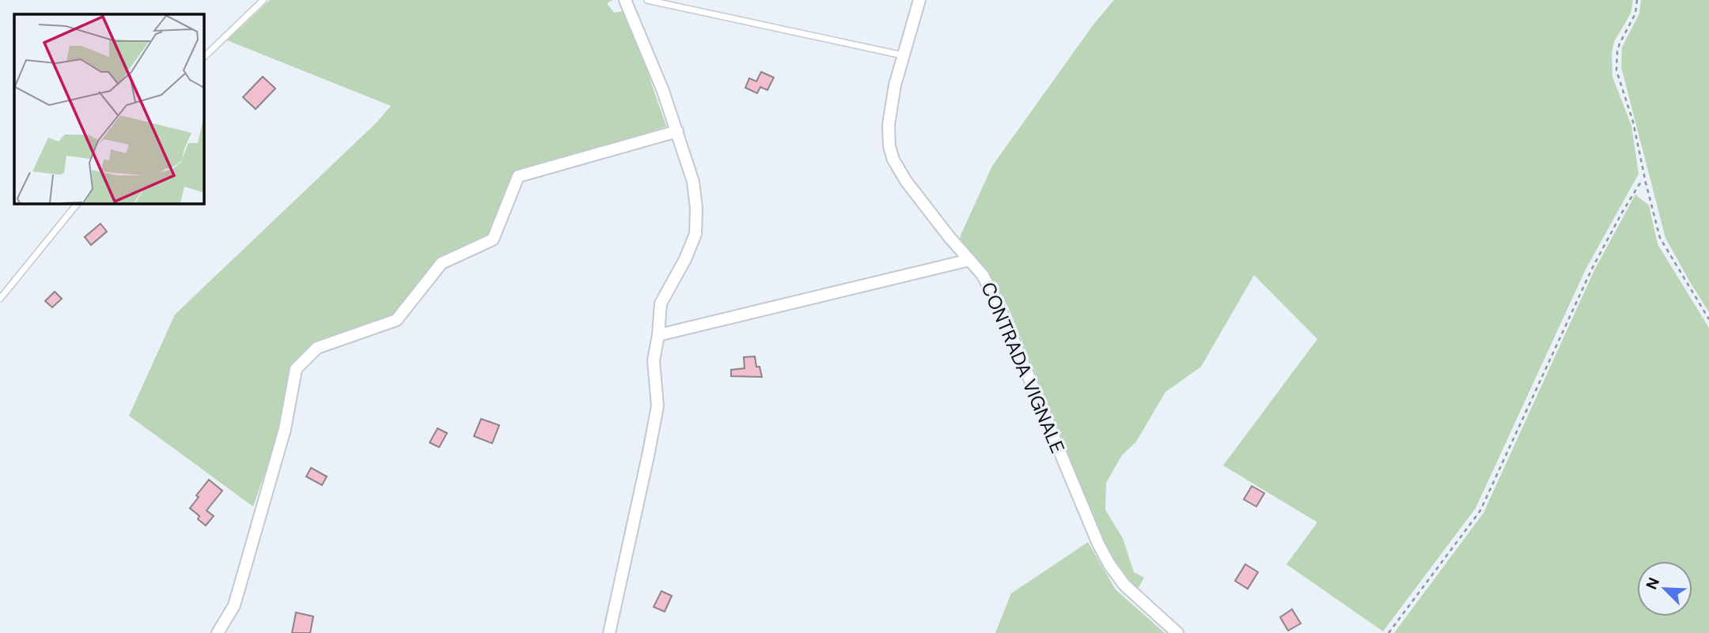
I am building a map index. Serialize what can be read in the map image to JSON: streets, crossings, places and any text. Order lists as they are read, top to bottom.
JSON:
{
  "streets": {
    "street": ["CONTRADA VIGNALE"]
  },
  "north": "top left"
}
